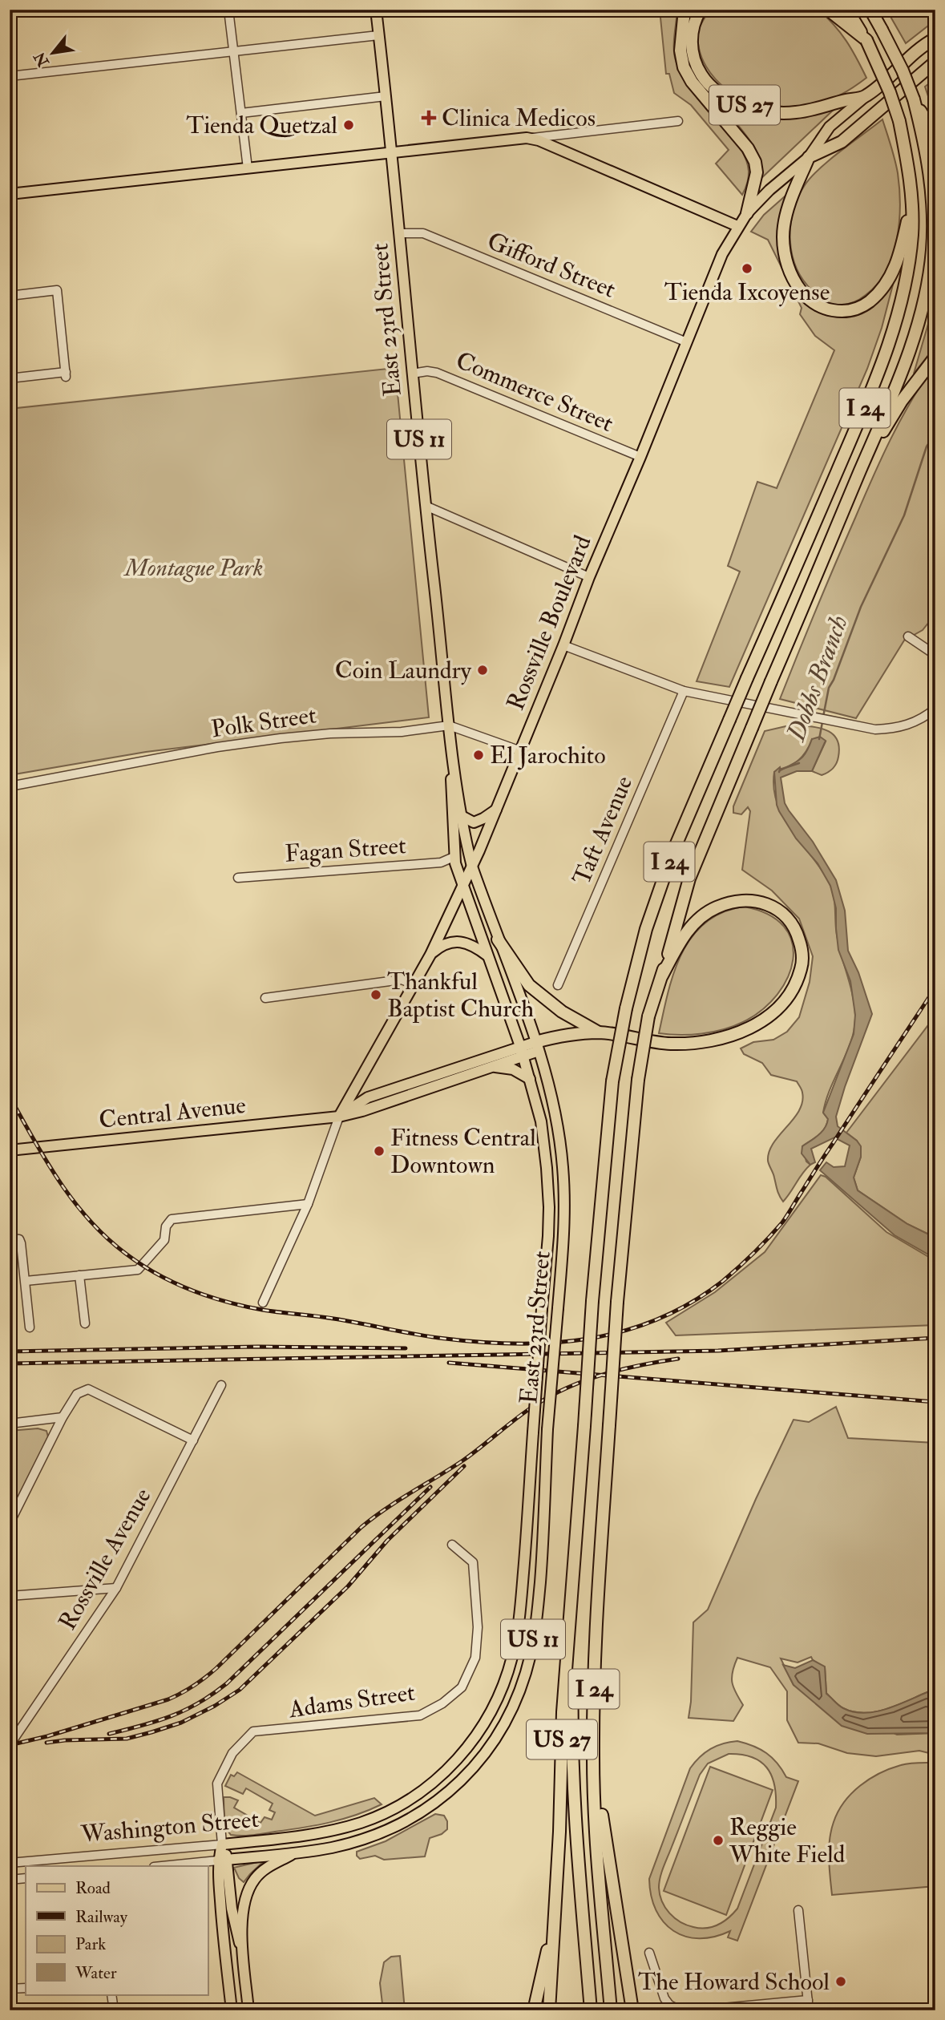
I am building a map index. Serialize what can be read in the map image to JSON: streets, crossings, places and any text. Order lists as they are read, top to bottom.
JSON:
{
  "streets": {
    "highway": ["US 27", "I 24", "Rossville Boulevard"],
    "main road": [
      "East 23rd Street",
      "US 11",
      "Central Avenue",
      "Washington Street"
    ],
    "street": [
      "Gifford Street",
      "Commerce Street",
      "Polk Street",
      "Taft Avenue",
      "Fagan Street",
      "Rossville Avenue",
      "Adams Street"
    ]
  },
  "crossings": [
    ["US 27", "I 24"],
    ["US 27", "Rossville Boulevard"],
    ["Gifford Street", "East 23rd Street"],
    ["Gifford Street", "Rossville Boulevard"],
    ["East 23rd Street", "Commerce Street"],
    ["East 23rd Street", "Rossville Boulevard"],
    ["East 23rd Street", "Polk Street"],
    ["East 23rd Street", "Fagan Street"],
    ["East 23rd Street", "Central Avenue"],
    ["East 23rd Street", "Washington Street"],
    ["Commerce Street", "Rossville Boulevard"],
    ["US 11", "Washington Street"],
    ["Rossville Boulevard", "Polk Street"],
    ["Rossville Boulevard", "Central Avenue"],
    ["Adams Street", "Washington Street"]
  ],
  "water": ["Dobbs Branch"],
  "parks": ["Montague Park"],
  "places": {
    "health": ["Clinica Medicos"],
    "other": [
      "Tienda Quetzal",
      "Tienda Ixcoyense",
      "Coin Laundry",
      "El Jarochito",
      "Thankful Baptist Church",
      "Fitness Central Downtown",
      "Reggie White Field",
      "The Howard School"
    ]
  },
  "legend": [
    "Road",
    "Railway",
    "Park",
    "Water"
  ],
  "north": "bottom left"
}
